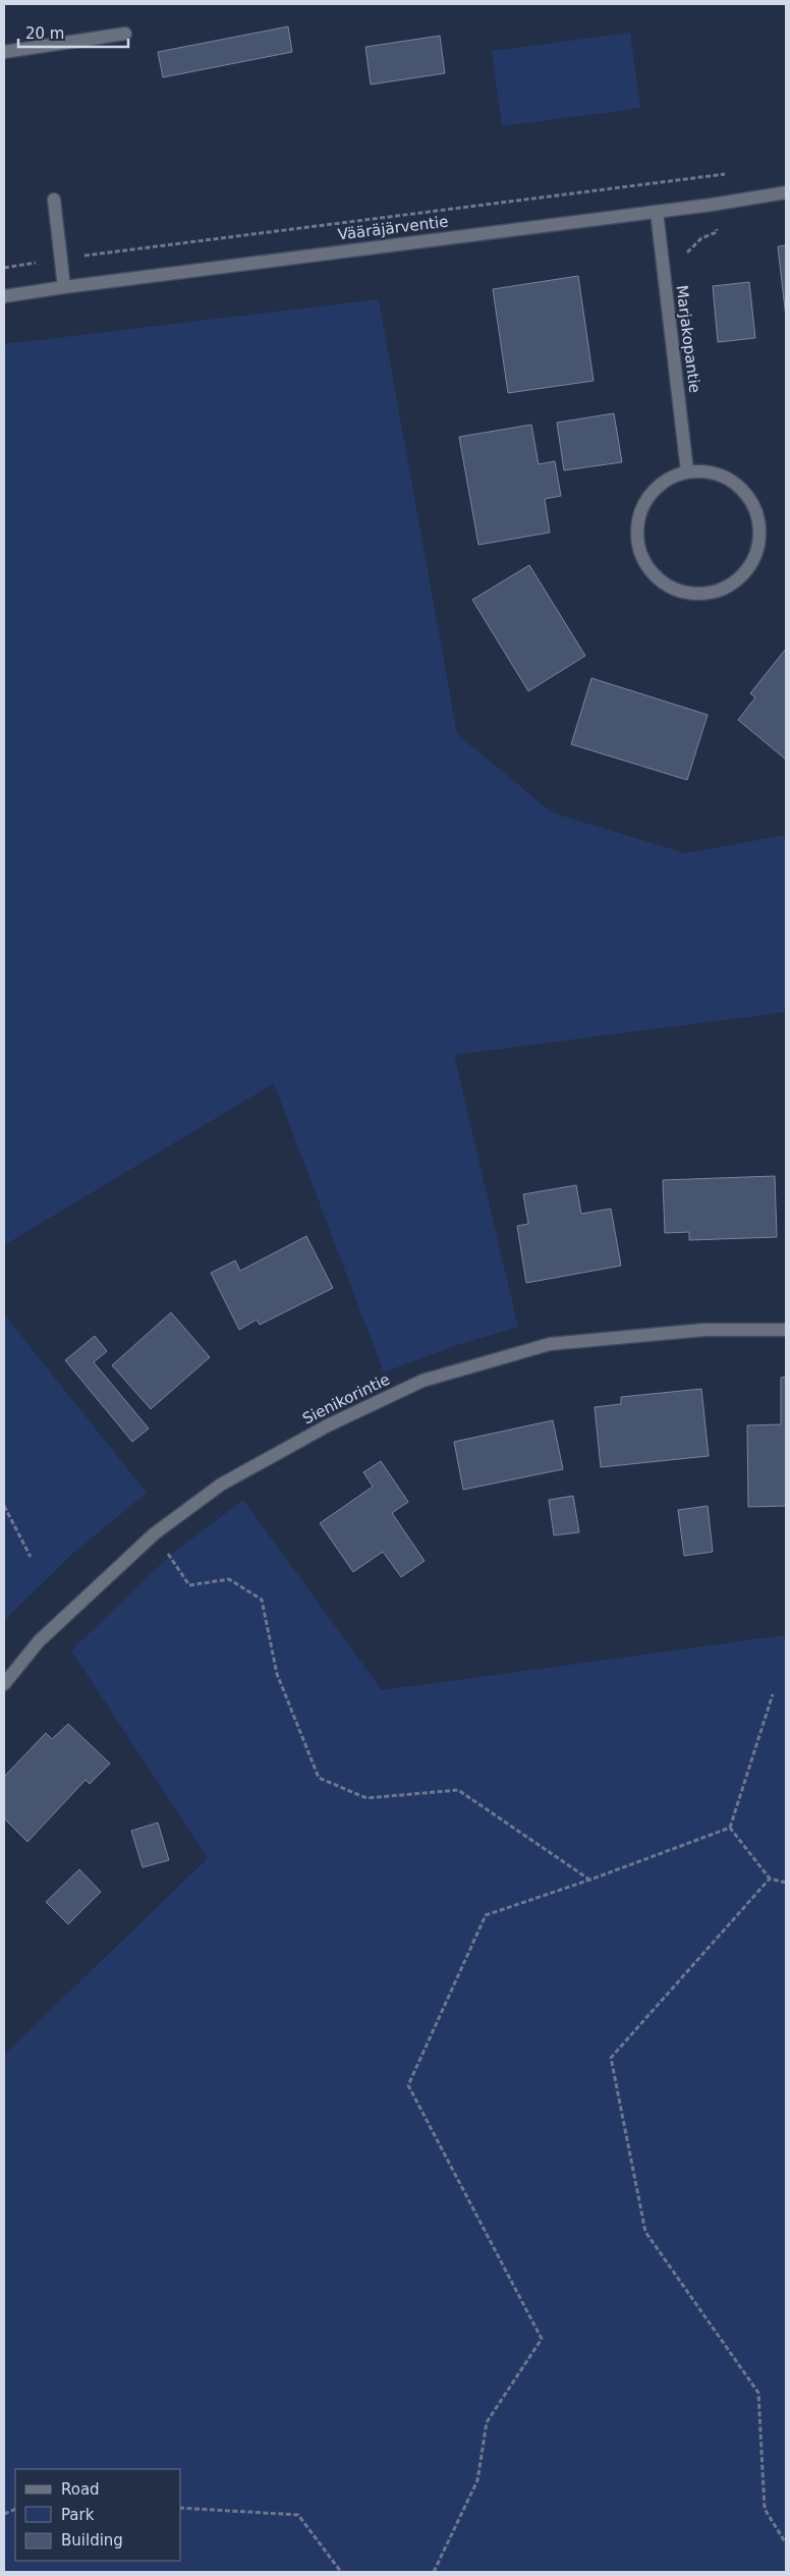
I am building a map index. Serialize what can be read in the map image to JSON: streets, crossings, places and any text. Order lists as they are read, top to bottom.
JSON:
{
  "streets": {
    "street": ["Vääräjärventie", "Marjakopantie", "Sienikorintie"]
  },
  "crossings": [
    ["Vääräjärventie", "Marjakopantie"]
  ],
  "legend": ["Road", "Park", "Building"],
  "scale_bar": "20 m"
}
